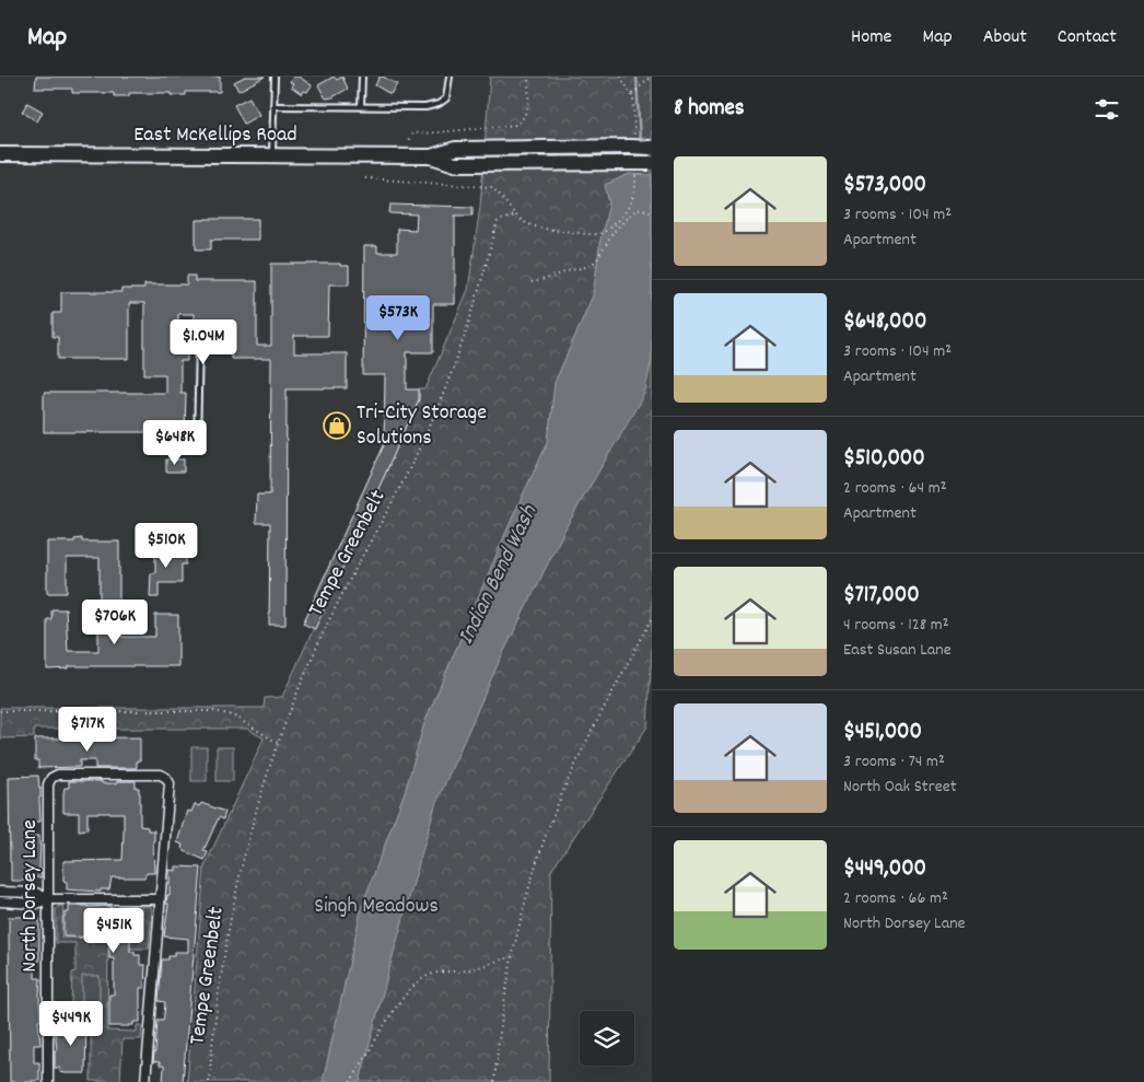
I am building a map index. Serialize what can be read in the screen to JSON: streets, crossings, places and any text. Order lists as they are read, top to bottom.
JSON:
{
  "streets": {
    "main road": ["East McKellips Road"],
    "street": ["North Dorsey Lane"],
    "path": ["Tempe Greenbelt"]
  },
  "water": ["Indian Bend Wash"],
  "parks": ["Singh Meadows"],
  "places": {
    "shop": ["Tri-City Storage Solutions"]
  },
  "page": {
    "header": "Map",
    "nav": [
      "Home",
      "Map",
      "About",
      "Contact"
    ],
    "heading": "8 homes",
    "list": [
      {
        "name": "$573,000",
        "note": "3 rooms · 104 m² · Apartment"
      },
      {
        "name": "$648,000",
        "note": "3 rooms · 104 m² · Apartment"
      },
      {
        "name": "$510,000",
        "note": "2 rooms · 64 m² · Apartment"
      },
      {
        "name": "$717,000",
        "note": "4 rooms · 128 m² · East Susan Lane"
      },
      {
        "name": "$451,000",
        "note": "3 rooms · 74 m² · North Oak Street"
      },
      {
        "name": "$449,000",
        "note": "2 rooms · 66 m² · North Dorsey Lane"
      }
    ],
    "price": [
      "$573K",
      "$1.04M",
      "$648K",
      "$510K",
      "$706K",
      "$717K",
      "$451K",
      "$449K"
    ]
  }
}
